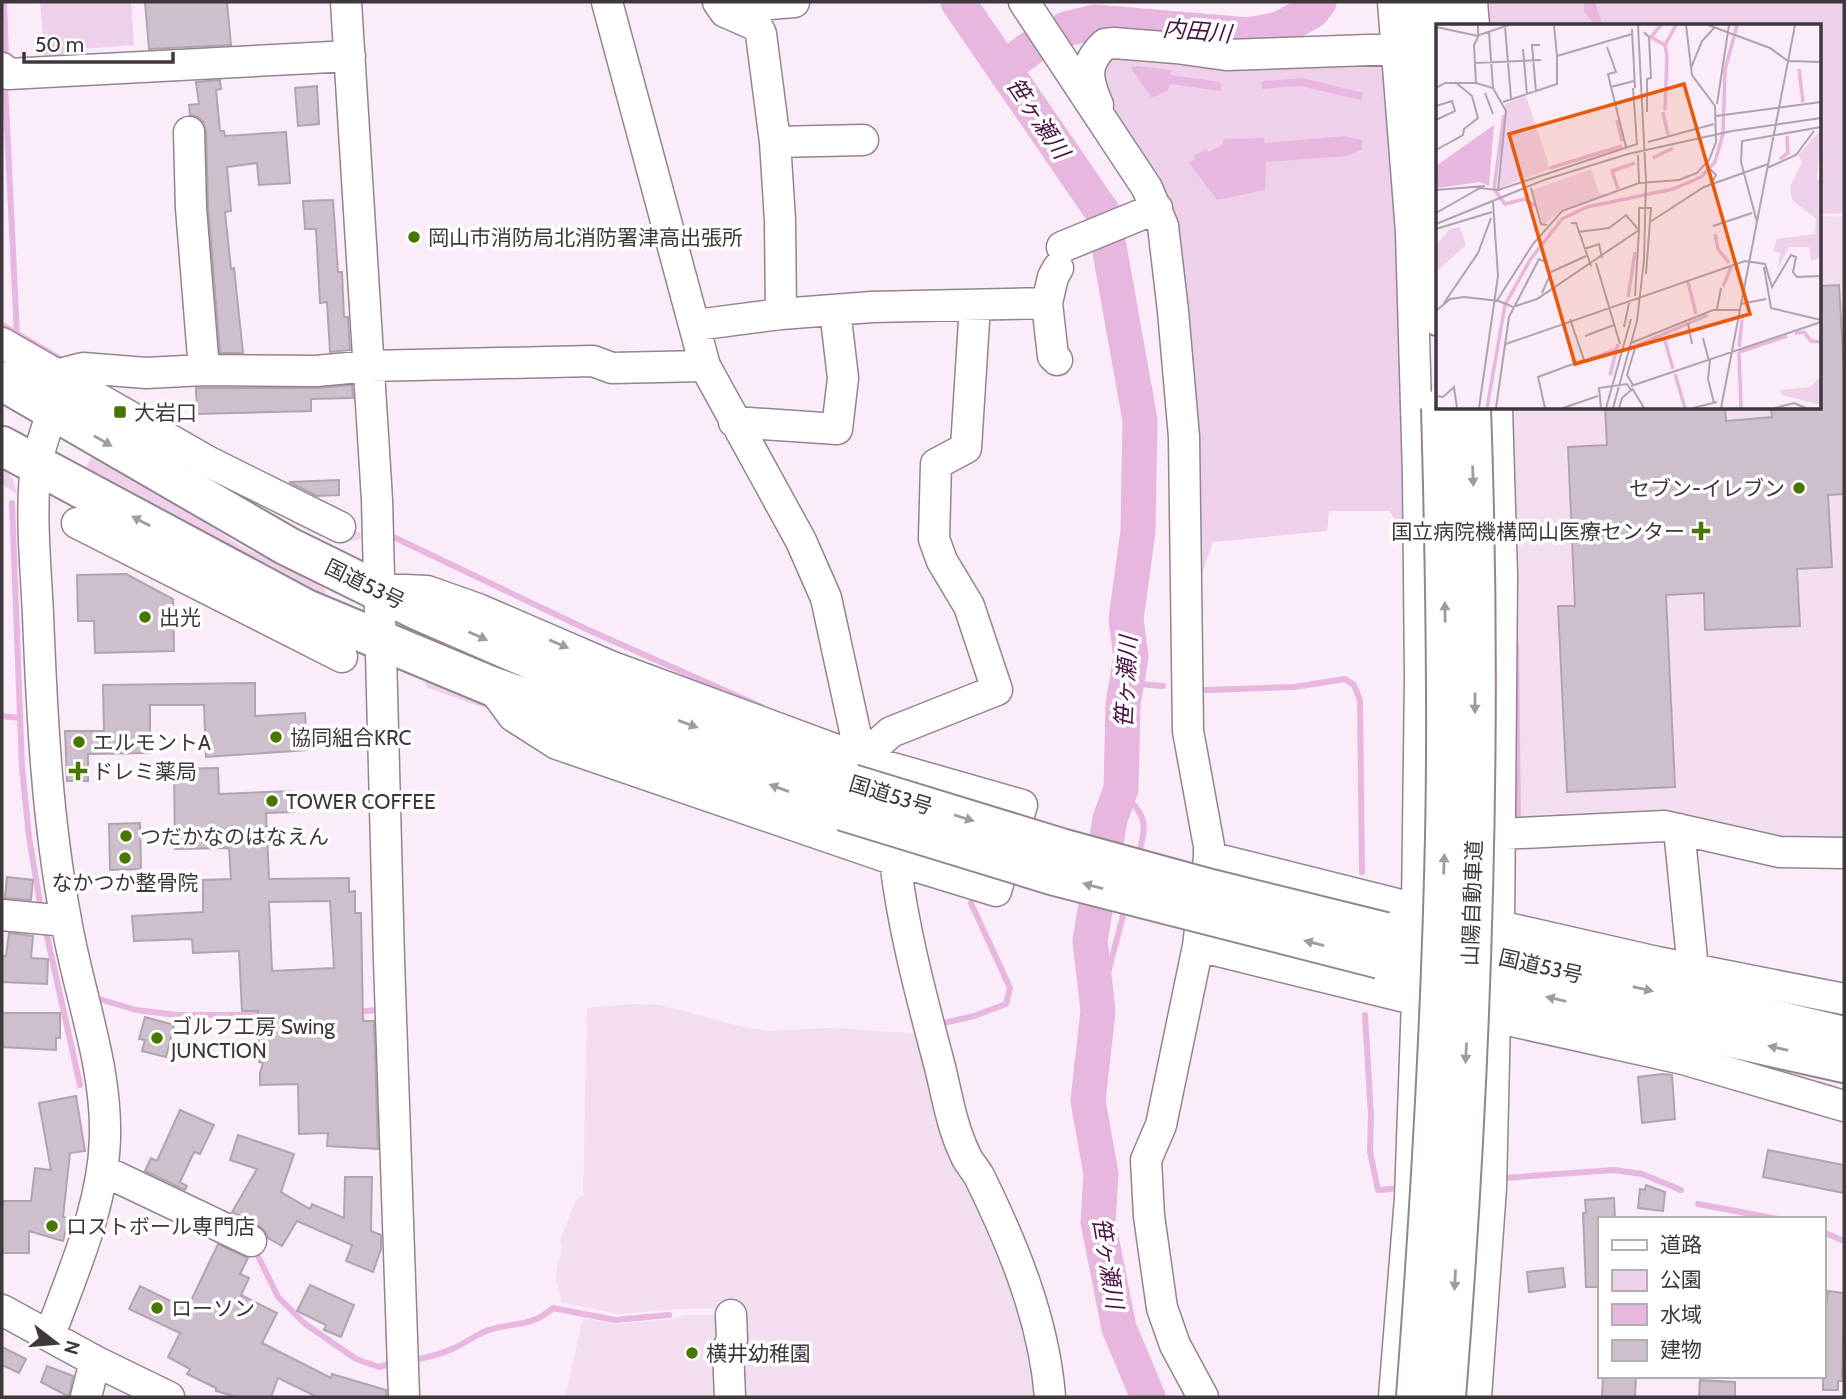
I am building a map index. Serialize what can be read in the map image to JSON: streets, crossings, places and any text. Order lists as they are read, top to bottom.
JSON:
{
  "streets": {
    "highway": ["国道53号", "山陽自動車道"]
  },
  "water": ["内田川", "笹ヶ瀬川"],
  "places": {
    "other": [
      "岡山市消防局北消防署津高出張所",
      "セブン-イレブン",
      "出光",
      "協同組合KRC",
      "エルモントA",
      "TOWER COFFEE",
      "つだかなのはなえん",
      "なかつか整骨院",
      "ゴルフ工房 Swing JUNCTION",
      "ロストボール専門店",
      "ローソン",
      "横井幼稚園"
    ],
    "transit": ["大岩口"],
    "health": ["国立病院機構岡山医療センター", "ドレミ薬局"]
  },
  "legend": [
    "道路",
    "公園",
    "水域",
    "建物"
  ],
  "scale_bar": "50 m",
  "north": "right"
}
